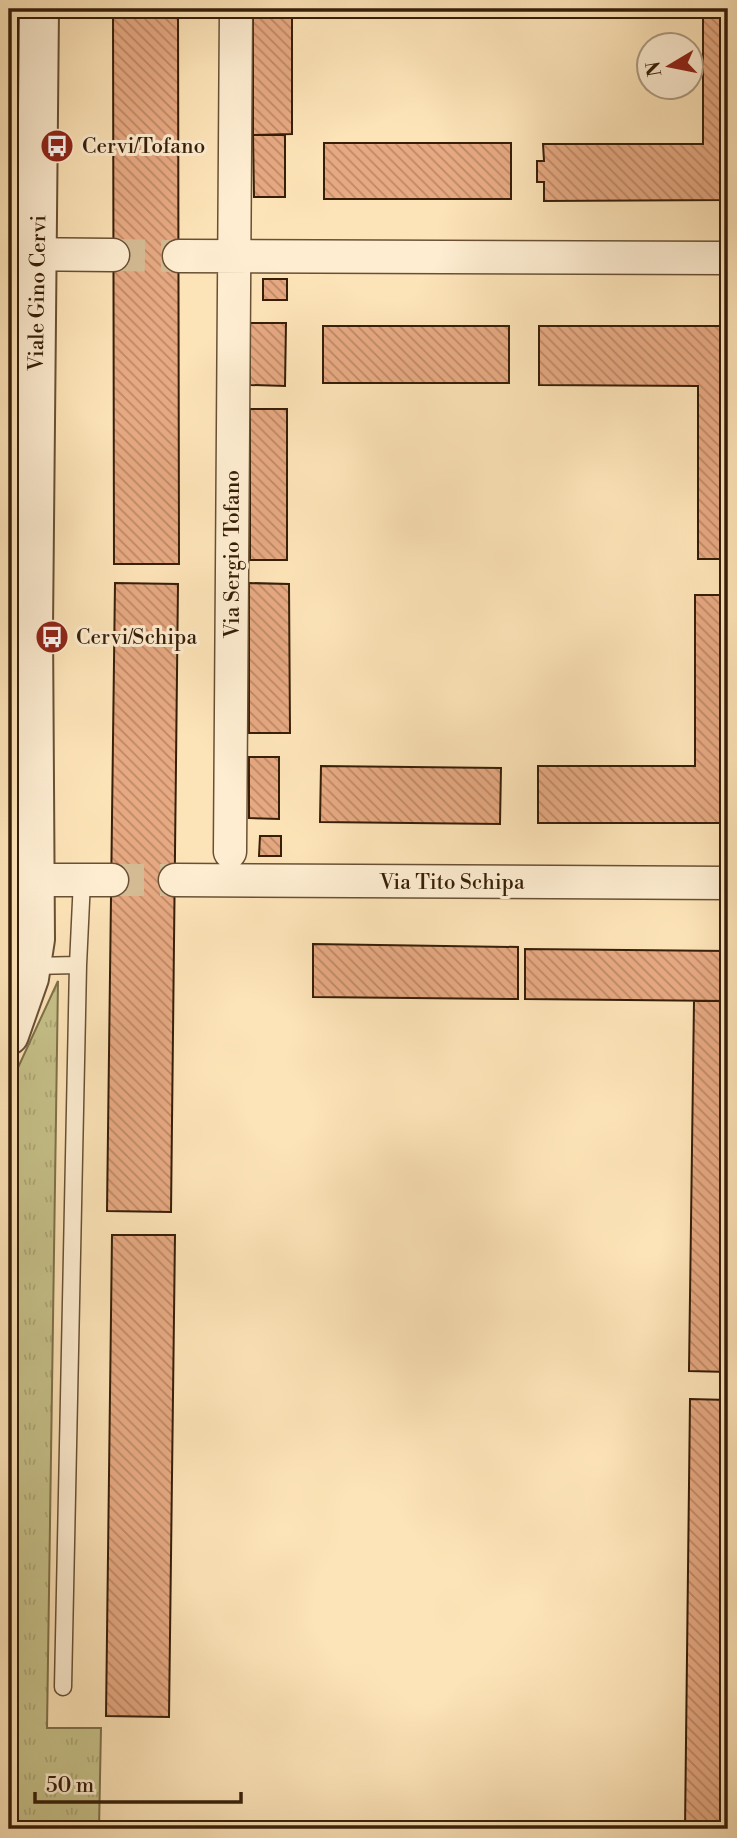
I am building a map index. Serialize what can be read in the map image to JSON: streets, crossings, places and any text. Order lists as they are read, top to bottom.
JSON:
{
  "streets": {
    "street": ["Viale Gino Cervi", "Via Sergio Tofano", "Via Tito Schipa"]
  },
  "places": {
    "bus stop": ["Cervi/Tofano", "Cervi/Schipa"]
  },
  "scale_bar": "50 m",
  "north": "left"
}
